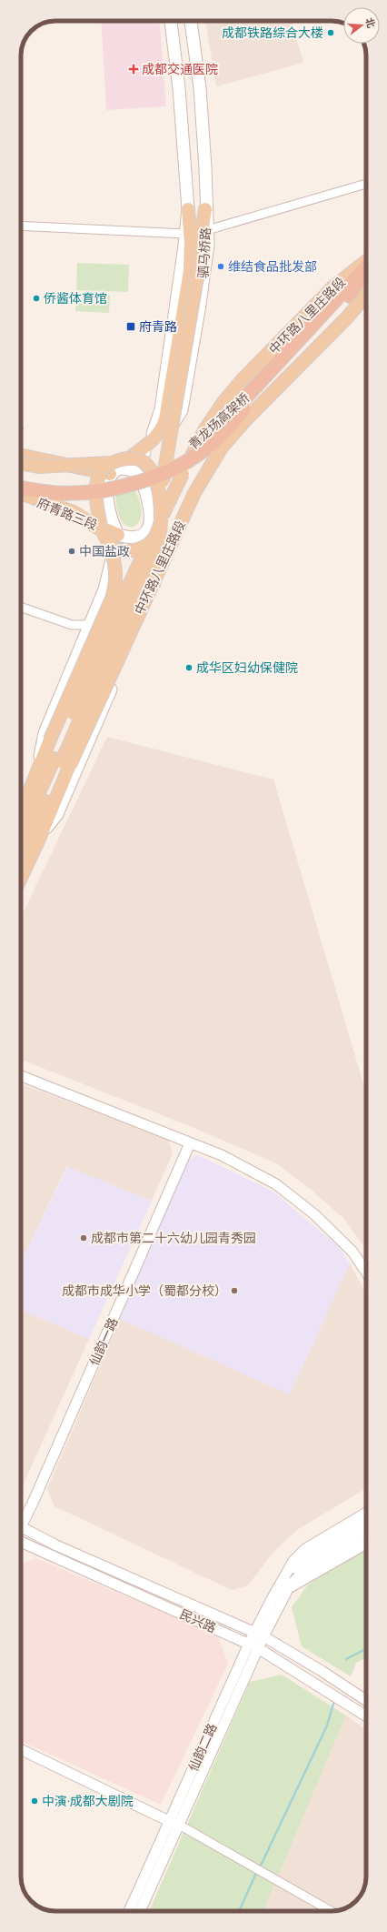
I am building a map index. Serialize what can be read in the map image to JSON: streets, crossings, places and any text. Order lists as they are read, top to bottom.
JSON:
{
  "streets": {
    "highway": ["青龙场高架桥"],
    "main road": ["驷马桥路", "中环路八里庄路段", "府青路三段"],
    "street": ["仙韵一路", "民兴路", "仙韵二路"]
  },
  "crossings": [
    ["民兴路", "仙韵二路"]
  ],
  "places": {
    "other": [
      "成都铁路综合大楼",
      "维结食品批发部",
      "侨酱体育馆",
      "中国盐政",
      "成华区妇幼保健院",
      "成都市第二十六幼儿园青秀园",
      "成都市成华小学（蜀都分校）",
      "中演·成都大剧院"
    ],
    "health": ["成都交通医院"],
    "transit": ["府青路"]
  },
  "north": "right"
}
